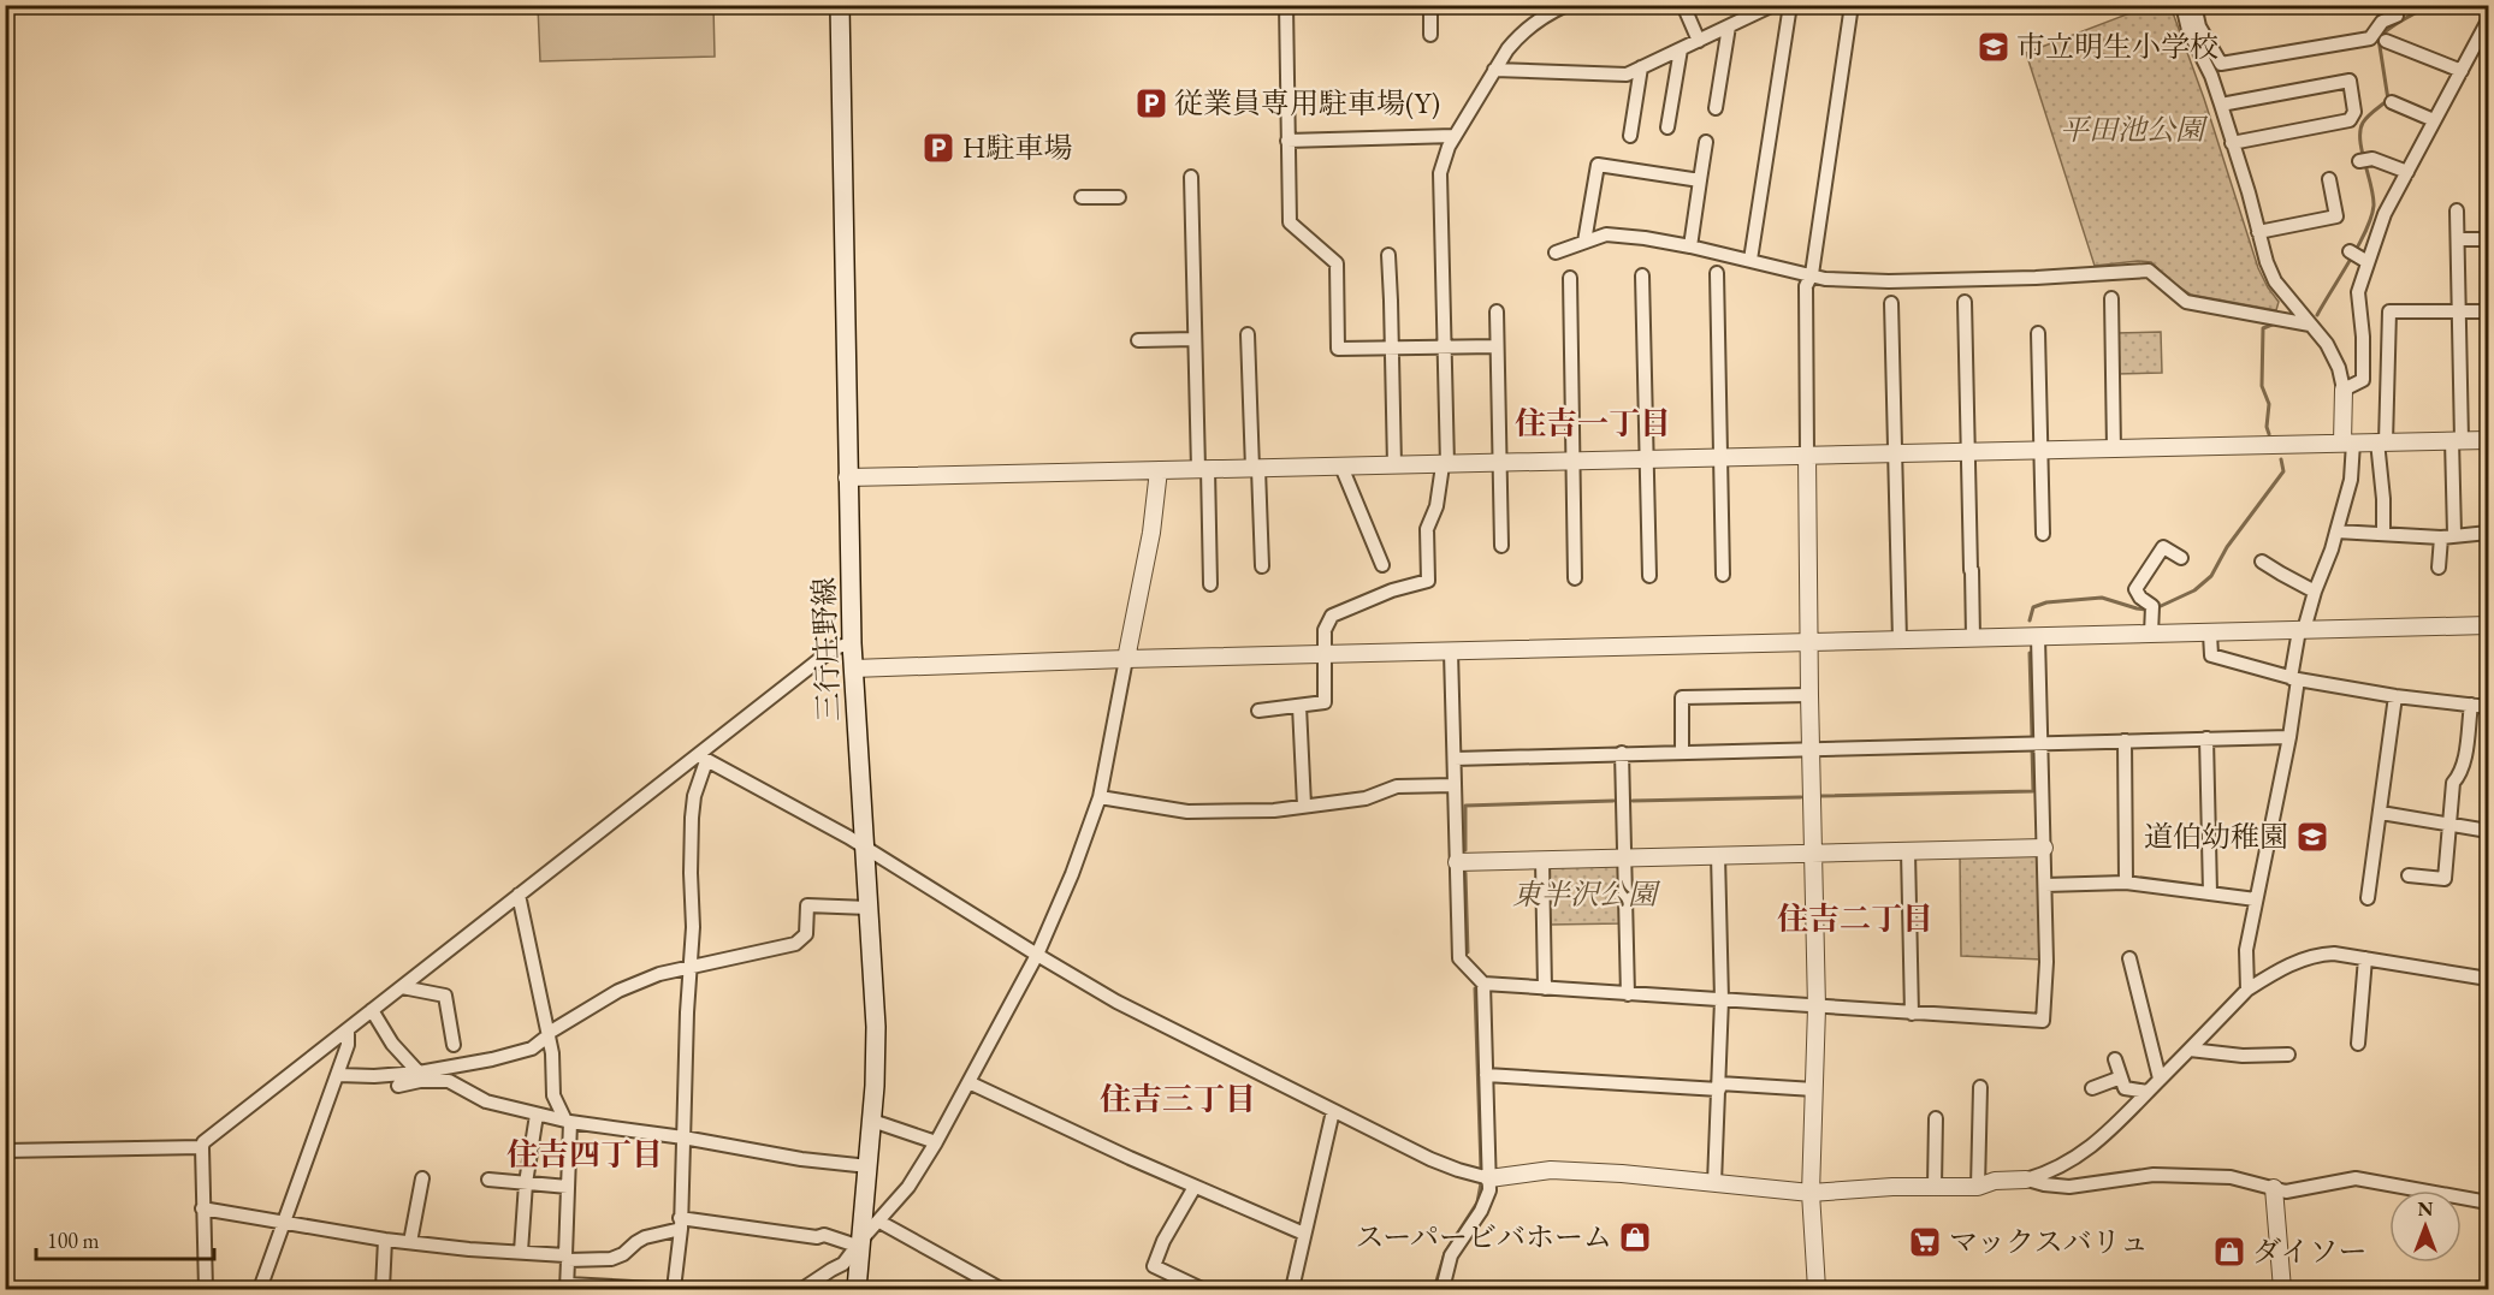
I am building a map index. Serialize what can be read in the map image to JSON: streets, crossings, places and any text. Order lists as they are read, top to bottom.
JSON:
{
  "streets": {
    "main road": ["三行庄野線"]
  },
  "districts": [
    "住吉一丁目",
    "住吉二丁目",
    "住吉三丁目",
    "住吉四丁目"
  ],
  "parks": ["平田池公園", "東半沢公園"],
  "places": {
    "school or university": ["市立明生小学校", "道伯幼稚園"],
    "parking": ["従業員専用駐車場(Y)", "H駐車場"],
    "shop": ["スーパービバホーム", "ダイソー"],
    "supermarket": ["マックスバリュ"]
  },
  "scale_bar": "100 m",
  "north": "top"
}
